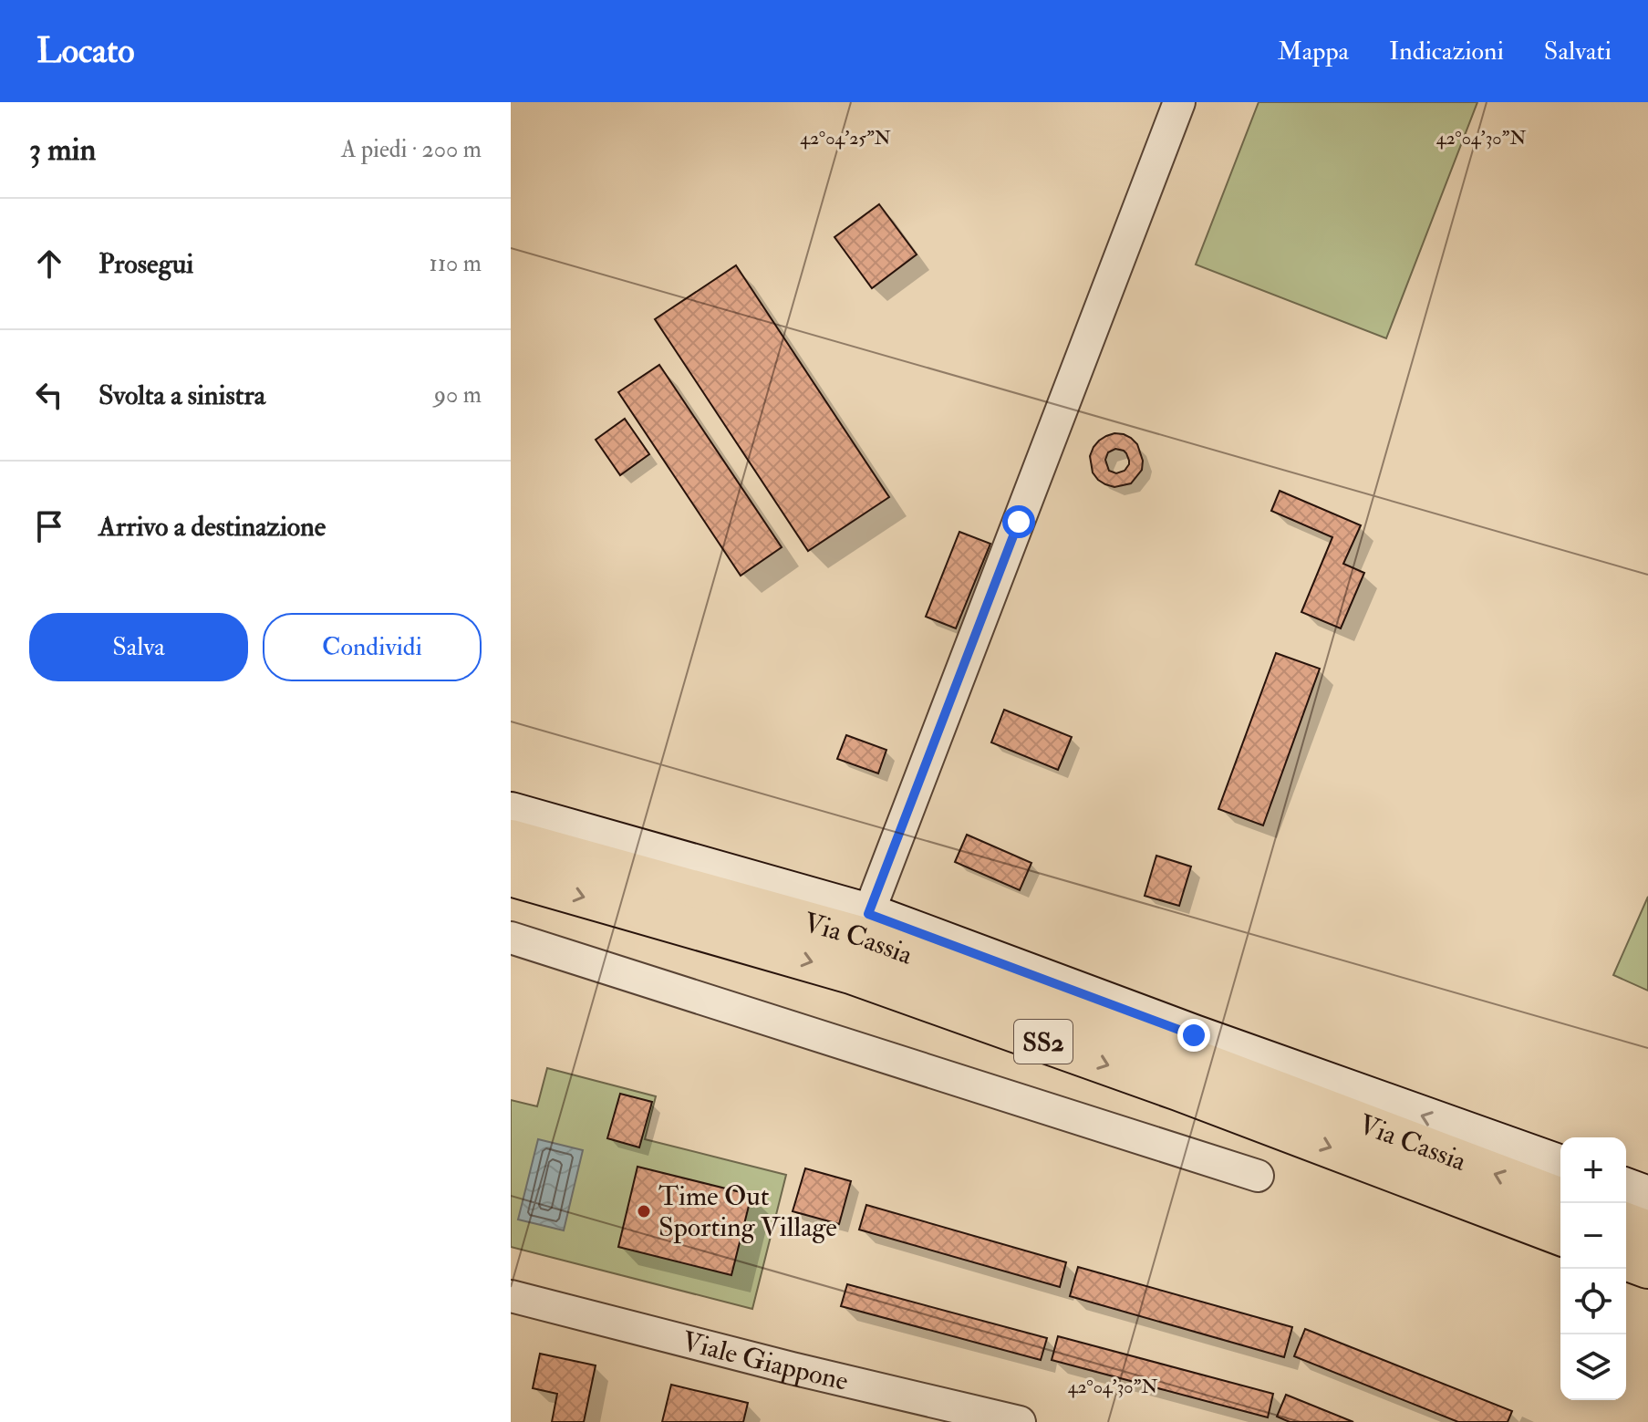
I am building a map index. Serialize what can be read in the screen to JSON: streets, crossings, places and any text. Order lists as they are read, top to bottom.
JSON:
{
  "streets": {
    "highway": ["Via Cassia", "SS2"],
    "street": ["Viale Giappone"]
  },
  "places": ["Time Out Sporting Village"],
  "page": {
    "header": "Locato",
    "nav": ["Mappa", "Indicazioni", "Salvati"],
    "heading": ["3 min", "A piedi · 200 m"],
    "list": [
      ["Prosegui", "110 m"],
      ["Svolta a sinistra", "90 m"],
      "Arrivo a destinazione"
    ],
    "buttons": ["Salva", "Condividi"],
    "map_buttons": ["+", "−"]
  },
  "coordinates": ["42°04'25\"N", "42°04'30\"N"]
}
